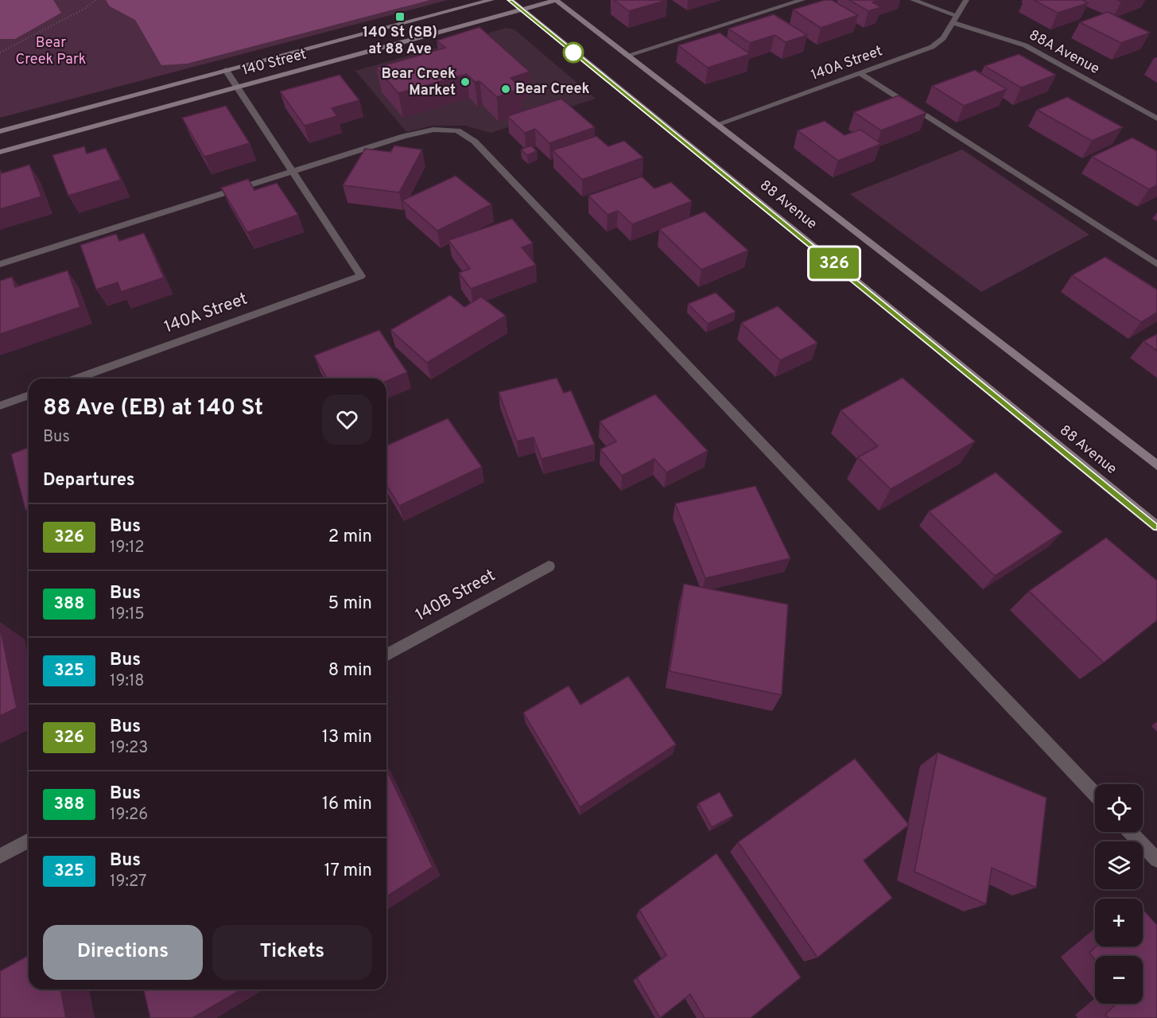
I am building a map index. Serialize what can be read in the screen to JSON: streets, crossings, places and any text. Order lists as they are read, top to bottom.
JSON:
{
  "streets": {
    "main road": ["140 Street", "88 Avenue"],
    "street": ["88A Avenue", "140A Street", "140B Street"]
  },
  "crossings": [
    ["88A Avenue", "140A Street"],
    ["140 Street", "88 Avenue"],
    ["140A Street", "88 Avenue"]
  ],
  "parks": ["Bear Creek Park"],
  "places": {
    "transit": ["140 St (SB) at 88 Ave"],
    "other": ["Bear Creek Market", "Bear Creek"]
  },
  "lines": ["bus line 326"],
  "page": {
    "on_map": "326",
    "heading": [
      ["88 Ave (EB) at 140 St", "Bus"],
      "Departures"
    ],
    "list": [
      {
        "mark": "326",
        "name": "Bus",
        "note": "19:12",
        "value": "2 min"
      },
      {
        "mark": "388",
        "name": "Bus",
        "note": "19:15",
        "value": "5 min"
      },
      {
        "mark": "325",
        "name": "Bus",
        "note": "19:18",
        "value": "8 min"
      },
      {
        "mark": "326",
        "name": "Bus",
        "note": "19:23",
        "value": "13 min"
      },
      {
        "mark": "388",
        "name": "Bus",
        "note": "19:26",
        "value": "16 min"
      },
      {
        "mark": "325",
        "name": "Bus",
        "note": "19:27",
        "value": "17 min"
      }
    ],
    "map_buttons": ["+", "−"],
    "buttons": ["Directions", "Tickets"]
  }
}
